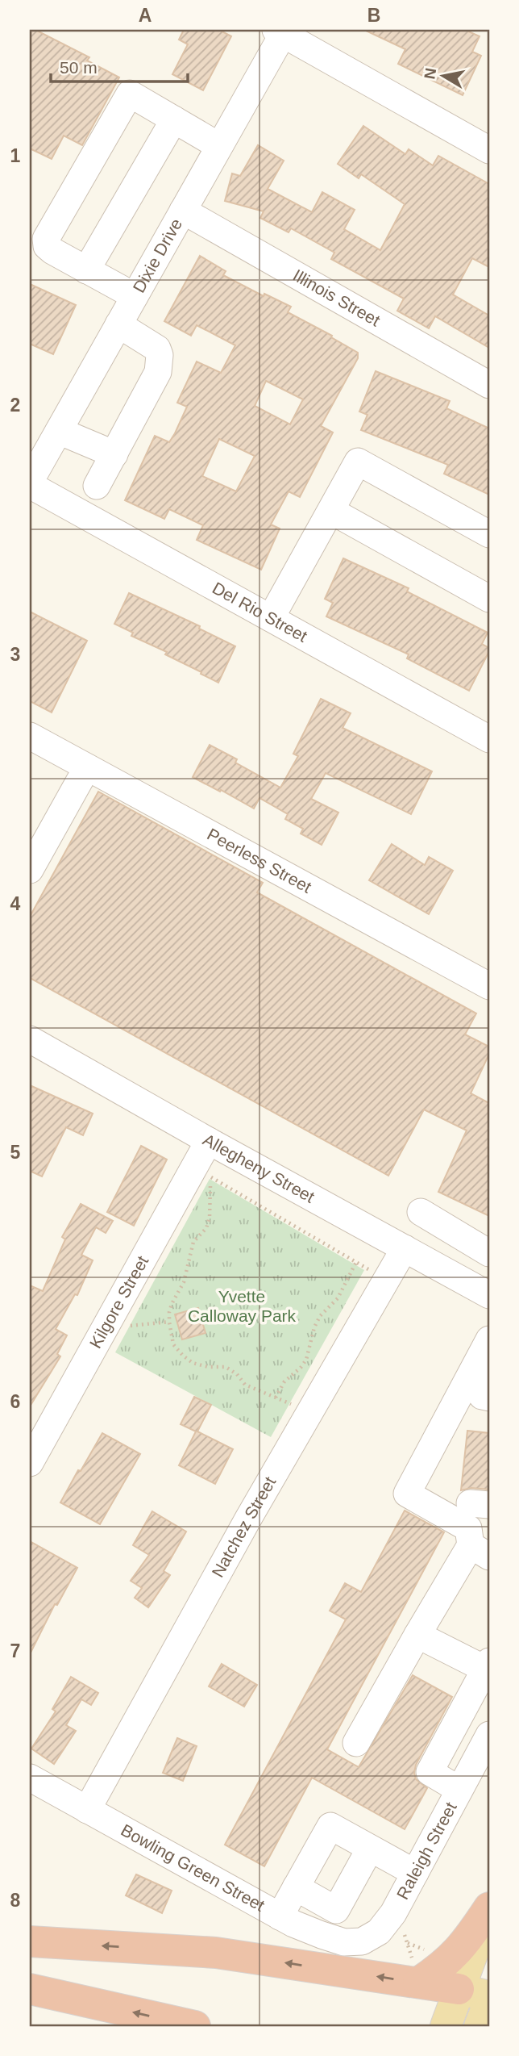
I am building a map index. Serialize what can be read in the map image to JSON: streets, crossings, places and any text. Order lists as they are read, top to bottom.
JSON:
{
  "streets": {
    "street": [
      "Dixie Drive",
      "Illinois Street",
      "Del Rio Street",
      "Peerless Street",
      "Allegheny Street",
      "Kilgore Street",
      "Natchez Street",
      "Raleigh Street",
      "Bowling Green Street"
    ]
  },
  "crossings": [
    ["Dixie Drive", "Illinois Street"],
    ["Dixie Drive", "Del Rio Street"],
    ["Allegheny Street", "Kilgore Street"],
    ["Allegheny Street", "Natchez Street"],
    ["Natchez Street", "Bowling Green Street"],
    ["Raleigh Street", "Bowling Green Street"]
  ],
  "parks": ["Yvette Calloway Park"],
  "scale_bar": "50 m",
  "north": "left",
  "grid": {
    "columns": ["A", "B"],
    "rows": [
      "1",
      "2",
      "3",
      "4",
      "5",
      "6",
      "7",
      "8"
    ]
  }
}
